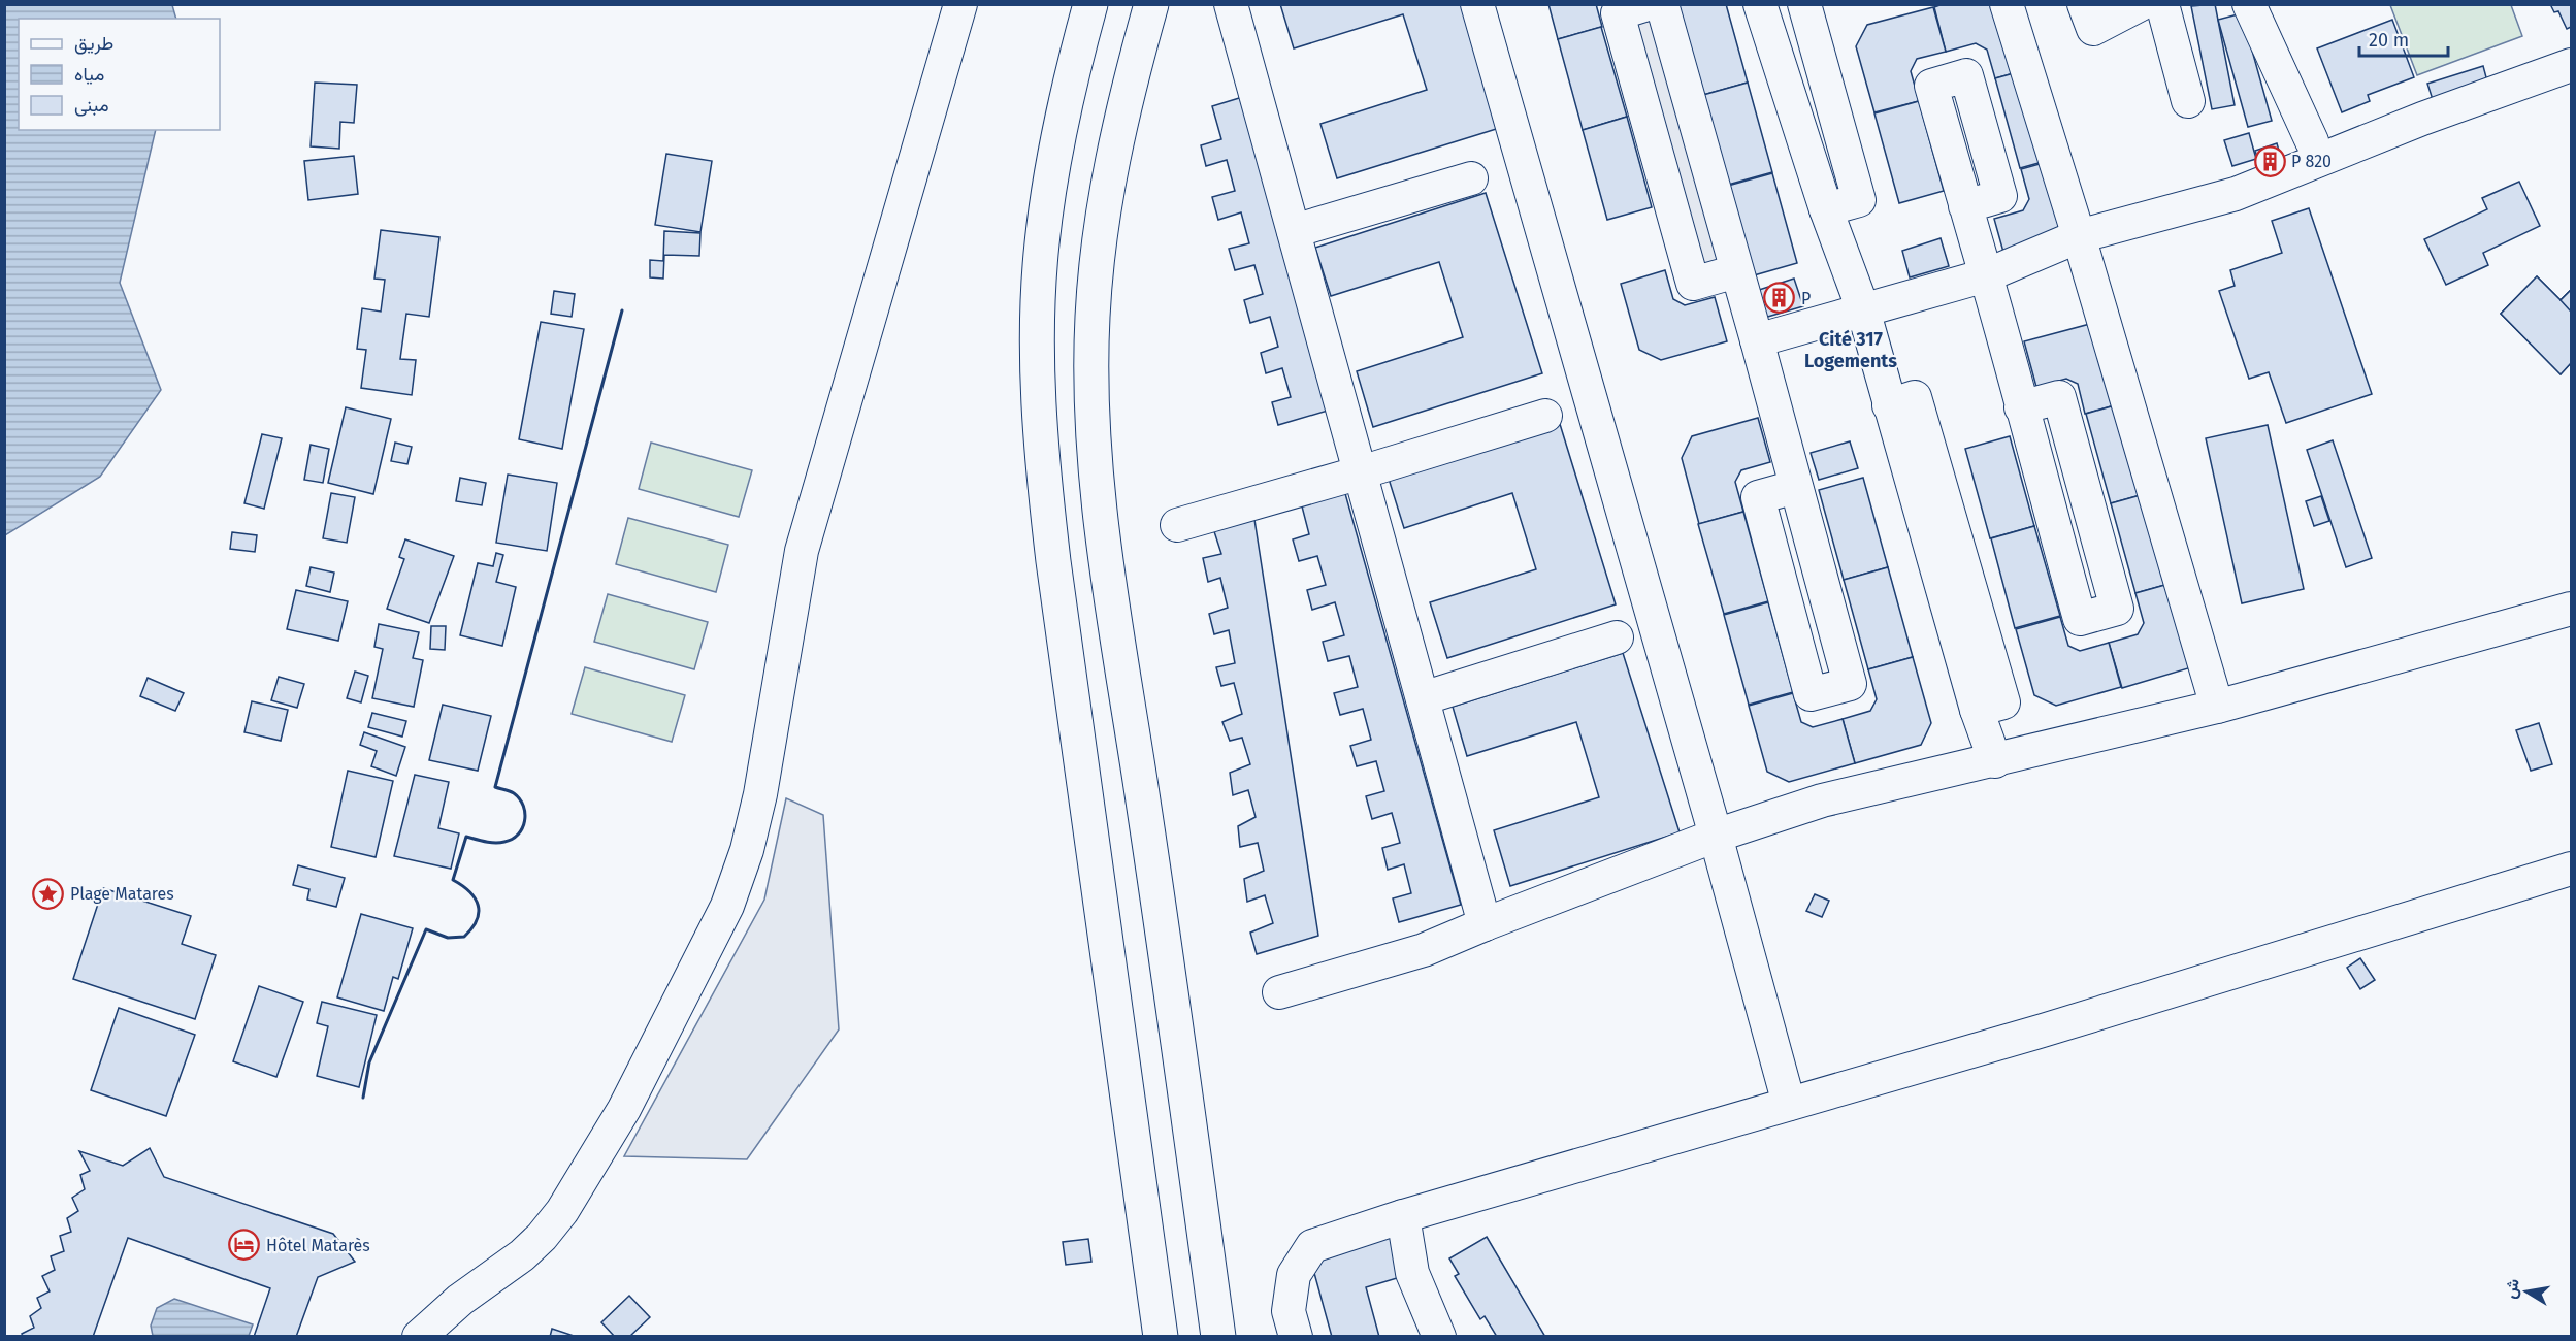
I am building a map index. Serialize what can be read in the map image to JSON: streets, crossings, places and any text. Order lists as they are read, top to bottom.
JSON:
{
  "districts": ["Cité 317 Logements"],
  "places": {
    "building": ["P 820", "P"],
    "place": ["Plage Matares"],
    "hotel": ["Hôtel Matarès"]
  },
  "legend": ["طريق", "مياه", "مبنى"],
  "scale_bar": "20 m",
  "north": "left"
}
